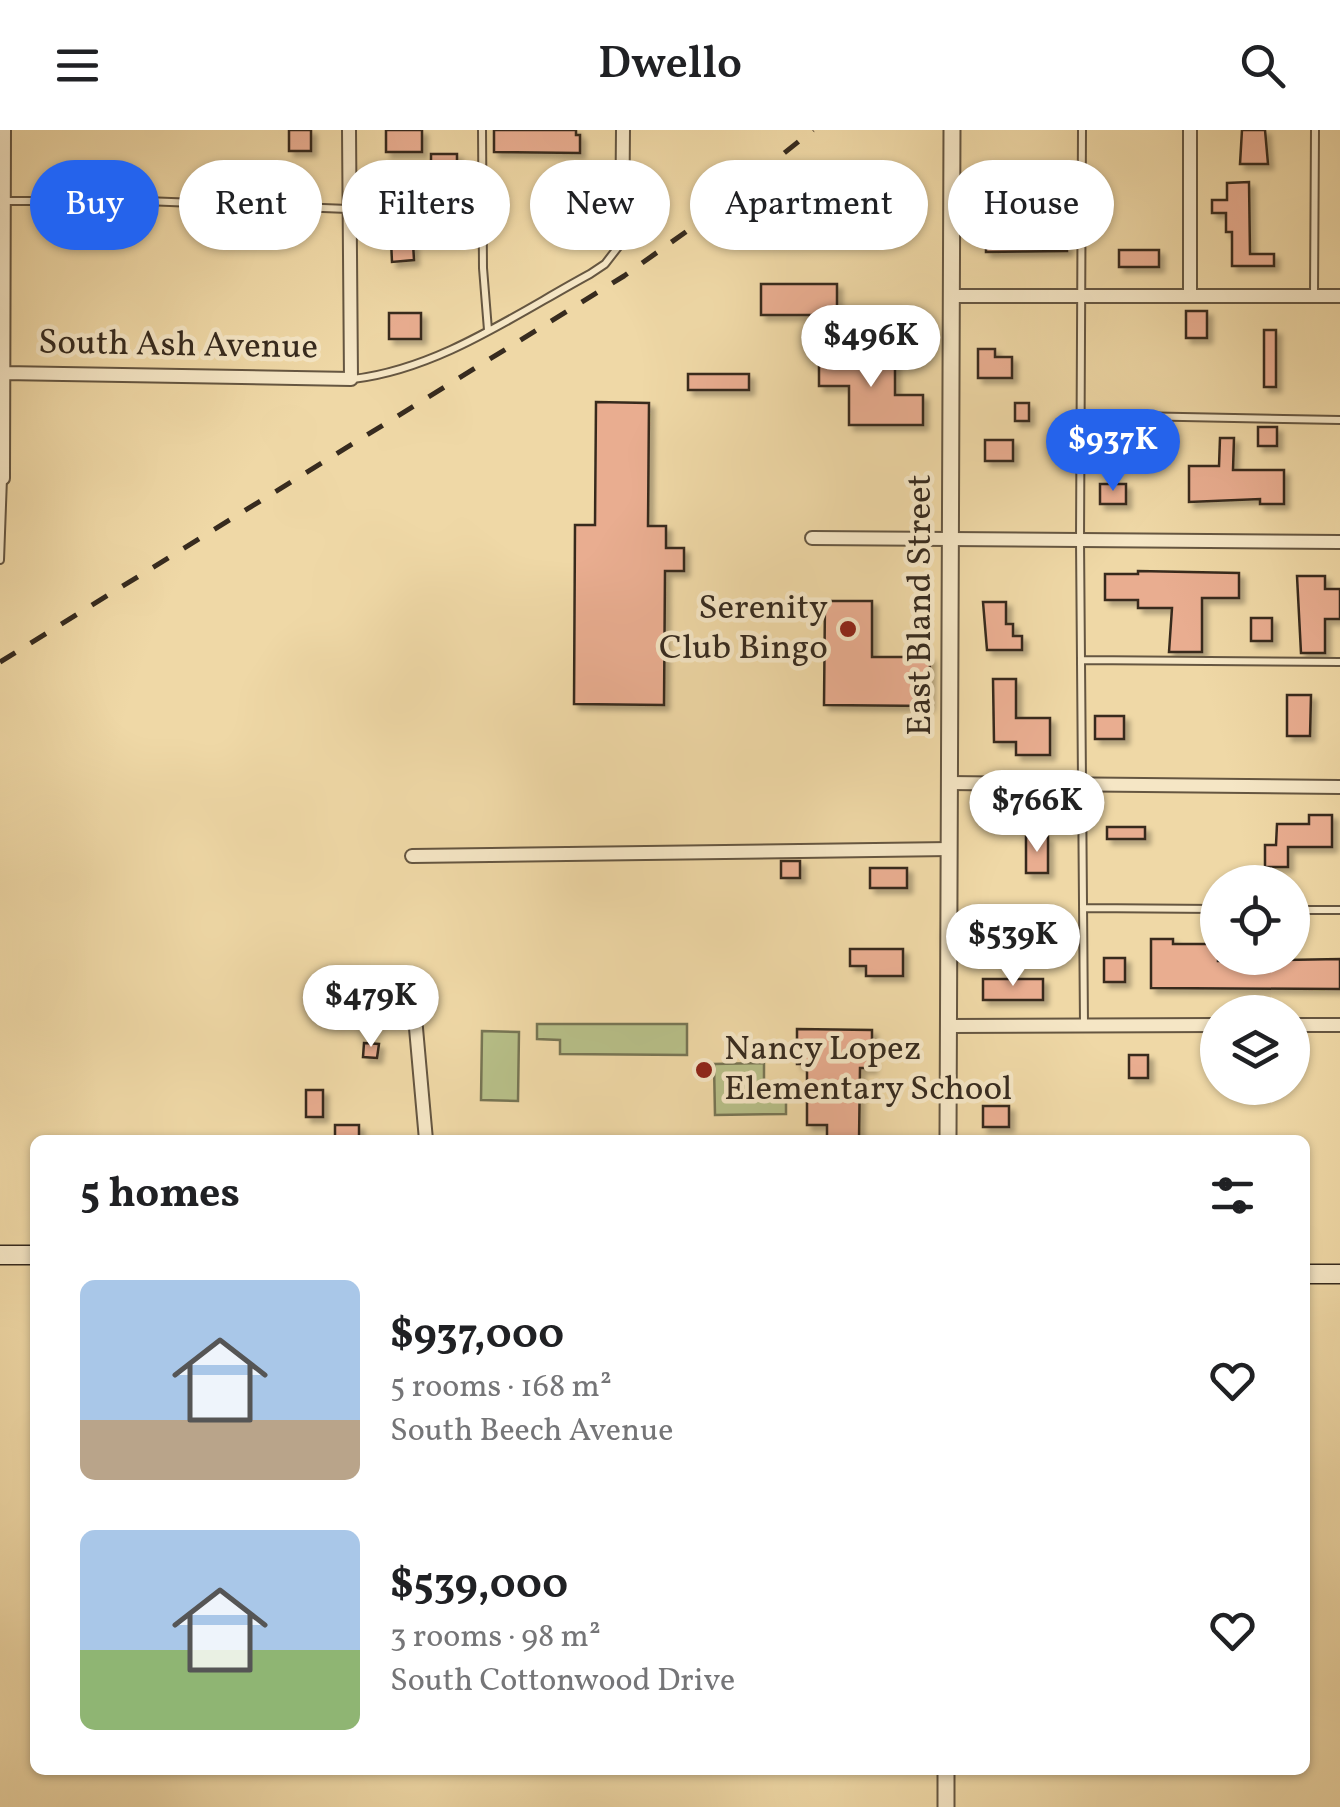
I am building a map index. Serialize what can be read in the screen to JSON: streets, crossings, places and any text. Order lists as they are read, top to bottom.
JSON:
{
  "streets": {
    "street": ["South Ash Avenue", "East Bland Street"]
  },
  "places": ["Serenity Club Bingo", "Nancy Lopez Elementary School"],
  "page": {
    "header": "Dwello",
    "chip": [
      "Buy",
      "Rent",
      "Filters",
      "New",
      "Apartment",
      "House"
    ],
    "price": [
      "$496K",
      "$937K",
      "$766K",
      "$539K",
      "$479K"
    ],
    "heading": "5 homes",
    "list": [
      {
        "name": "$937,000",
        "note": "5 rooms · 168 m² · South Beech Avenue"
      },
      {
        "name": "$539,000",
        "note": "3 rooms · 98 m² · South Cottonwood Drive"
      }
    ]
  }
}
